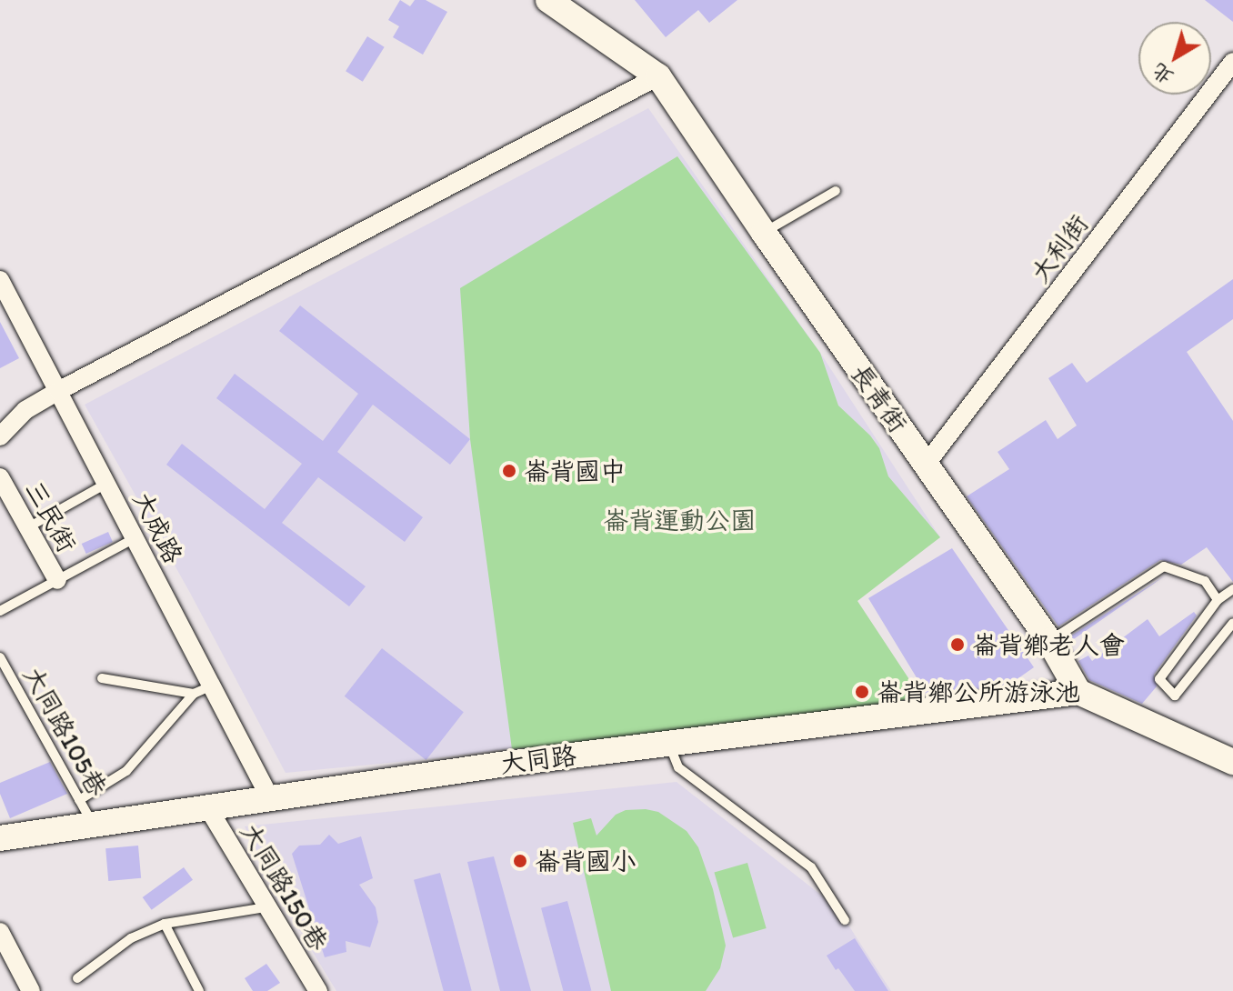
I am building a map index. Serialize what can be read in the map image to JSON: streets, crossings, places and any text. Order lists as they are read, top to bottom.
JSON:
{
  "streets": {
    "street": [
      "大利街",
      "長青街",
      "三民街",
      "大成路",
      "大同路",
      "大同路150巷"
    ],
    "lane": ["大同路105巷"]
  },
  "crossings": [
    ["大利街", "長青街"],
    ["長青街", "大同路"],
    ["大成路", "大同路"],
    ["大同路105巷", "大同路"],
    ["大同路", "大同路150巷"]
  ],
  "parks": ["崙背運動公園"],
  "places": [
    "崙背國中",
    "崙背鄉老人會",
    "崙背鄉公所游泳池",
    "崙背國小"
  ],
  "north": "bottom left"
}
